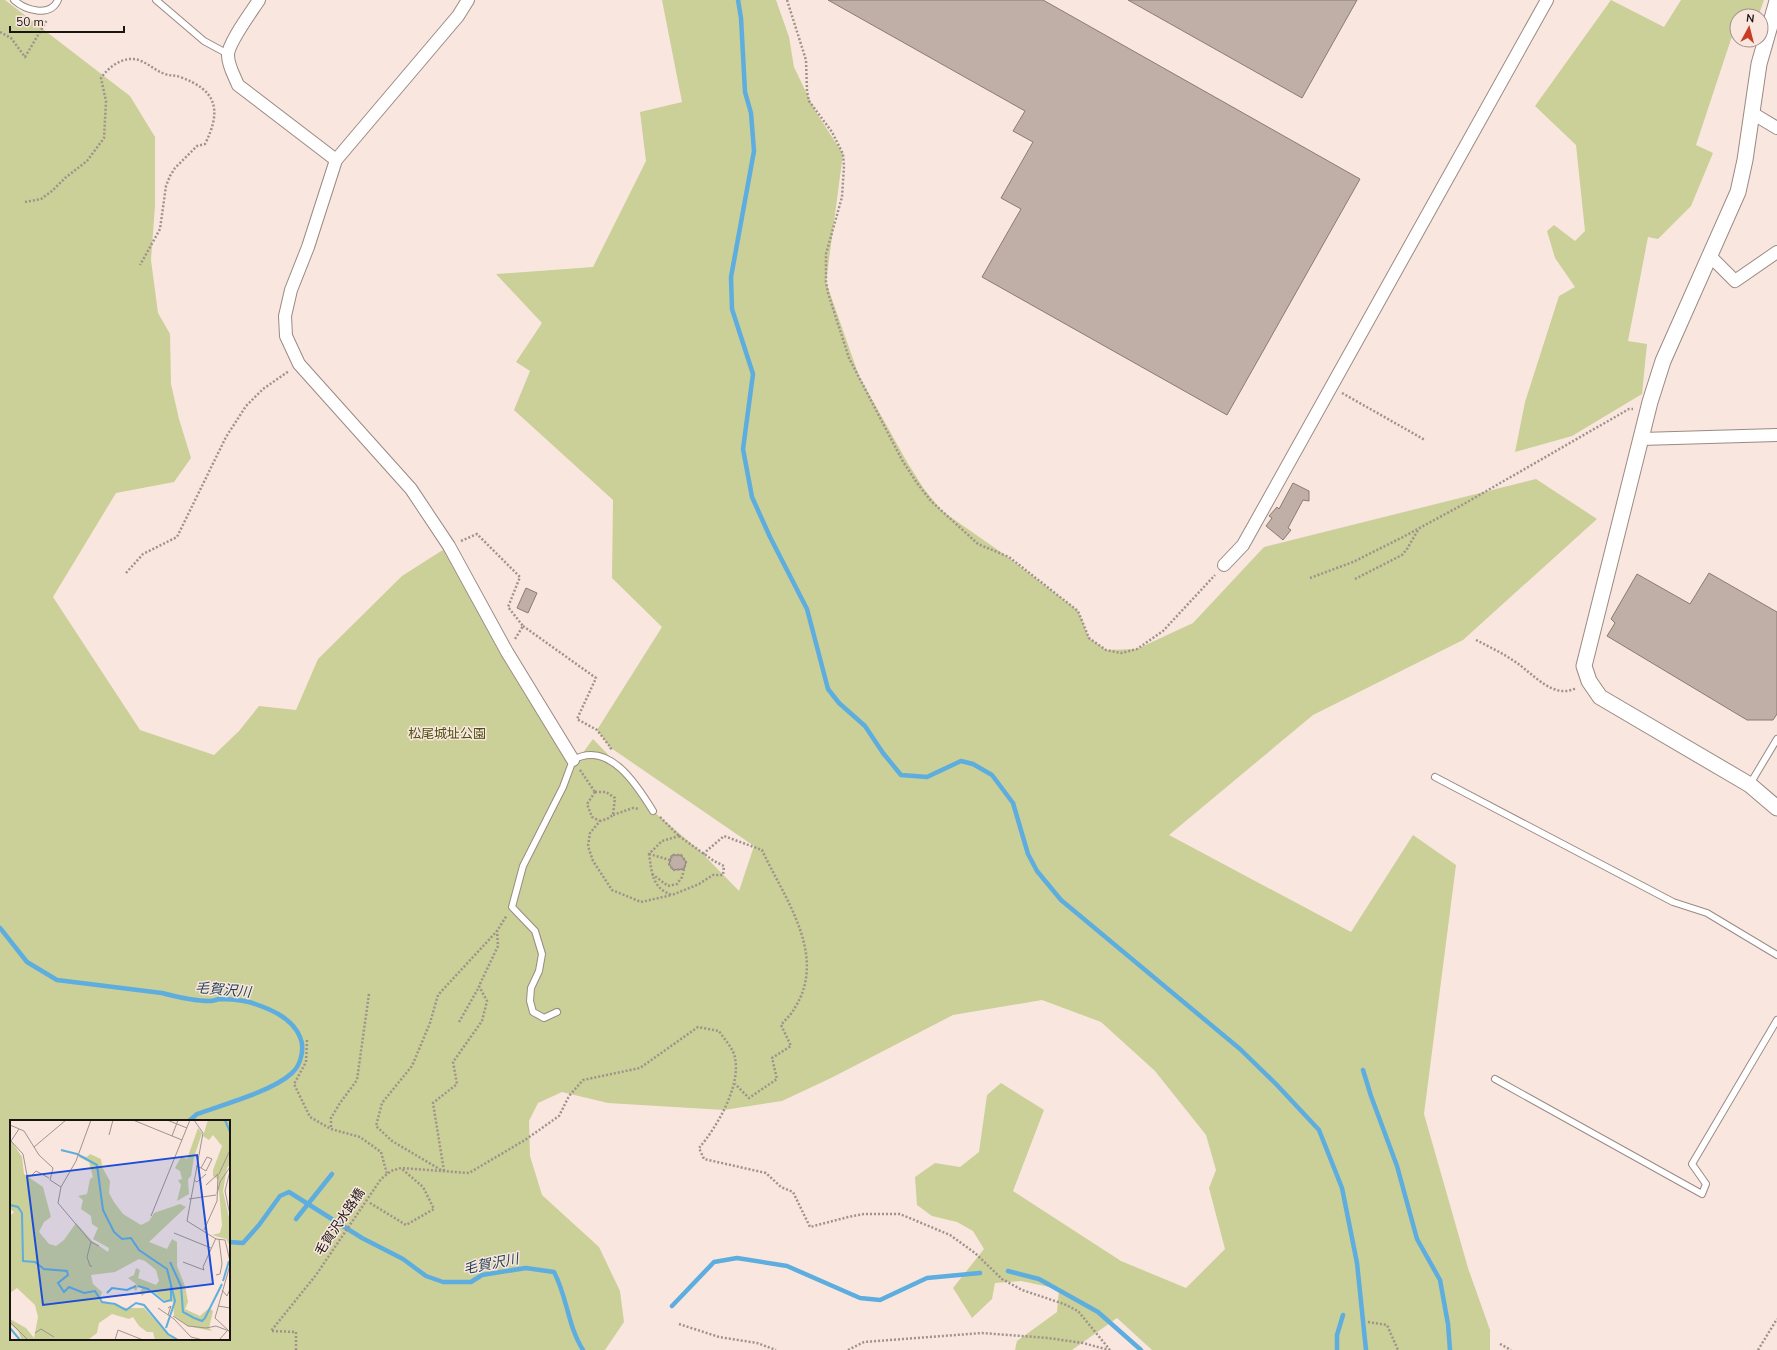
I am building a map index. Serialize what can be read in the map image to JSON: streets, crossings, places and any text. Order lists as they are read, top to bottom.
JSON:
{
  "streets": {
    "path": ["毛賀沢水路橋"]
  },
  "water": ["毛賀沢川"],
  "parks": ["松尾城址公園"],
  "scale_bar": "50 m",
  "north": "top"
}
